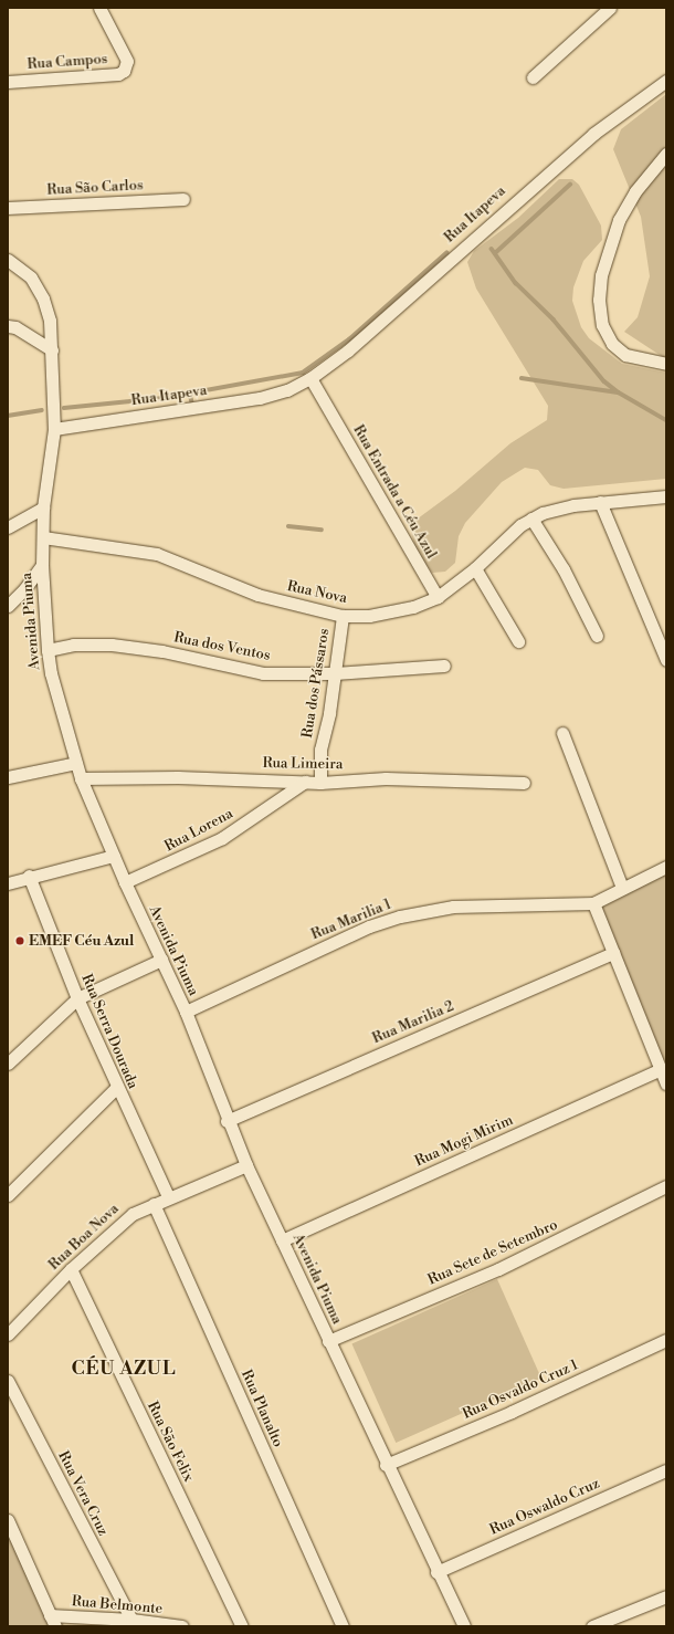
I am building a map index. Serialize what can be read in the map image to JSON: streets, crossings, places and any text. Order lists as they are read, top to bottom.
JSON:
{
  "streets": {
    "street": [
      "Rua Campos",
      "Rua São Carlos",
      "Rua Itapeva",
      "Rua Entrada a Céu Azul",
      "Rua Nova",
      "Avenida Piuma",
      "Rua dos Ventos",
      "Rua dos Pássaros",
      "Rua Limeira",
      "Rua Lorena",
      "Rua Marilia 1",
      "Rua Marilia 2",
      "Rua Serra Dourada",
      "Rua Mogi Mirim",
      "Rua Boa Nova",
      "Rua Sete de Setembro",
      "Rua Osvaldo Cruz 1",
      "Rua Planalto",
      "Rua São Felix",
      "Rua Vera Cruz",
      "Rua Oswaldo Cruz",
      "Rua Belmonte"
    ]
  },
  "crossings": [
    ["Rua Itapeva", "Rua Entrada a Céu Azul"],
    ["Rua Itapeva", "Avenida Piuma"],
    ["Rua Entrada a Céu Azul", "Rua Nova"],
    ["Rua Nova", "Avenida Piuma"],
    ["Rua Nova", "Rua dos Pássaros"],
    ["Avenida Piuma", "Rua dos Ventos"],
    ["Avenida Piuma", "Rua Limeira"],
    ["Avenida Piuma", "Rua Lorena"],
    ["Avenida Piuma", "Rua Marilia 1"],
    ["Avenida Piuma", "Rua Marilia 2"],
    ["Avenida Piuma", "Rua Mogi Mirim"],
    ["Avenida Piuma", "Rua Boa Nova"],
    ["Avenida Piuma", "Rua Sete de Setembro"],
    ["Avenida Piuma", "Rua Osvaldo Cruz 1"],
    ["Avenida Piuma", "Rua Oswaldo Cruz"],
    ["Rua dos Ventos", "Rua dos Pássaros"],
    ["Rua dos Pássaros", "Rua Limeira"],
    ["Rua Limeira", "Rua Lorena"],
    ["Rua Serra Dourada", "Rua Boa Nova"],
    ["Rua Boa Nova", "Rua Planalto"],
    ["Rua Boa Nova", "Rua São Felix"],
    ["Rua Vera Cruz", "Rua Belmonte"]
  ],
  "districts": ["CÉU AZUL"],
  "places": ["EMEF Céu Azul"]
}
